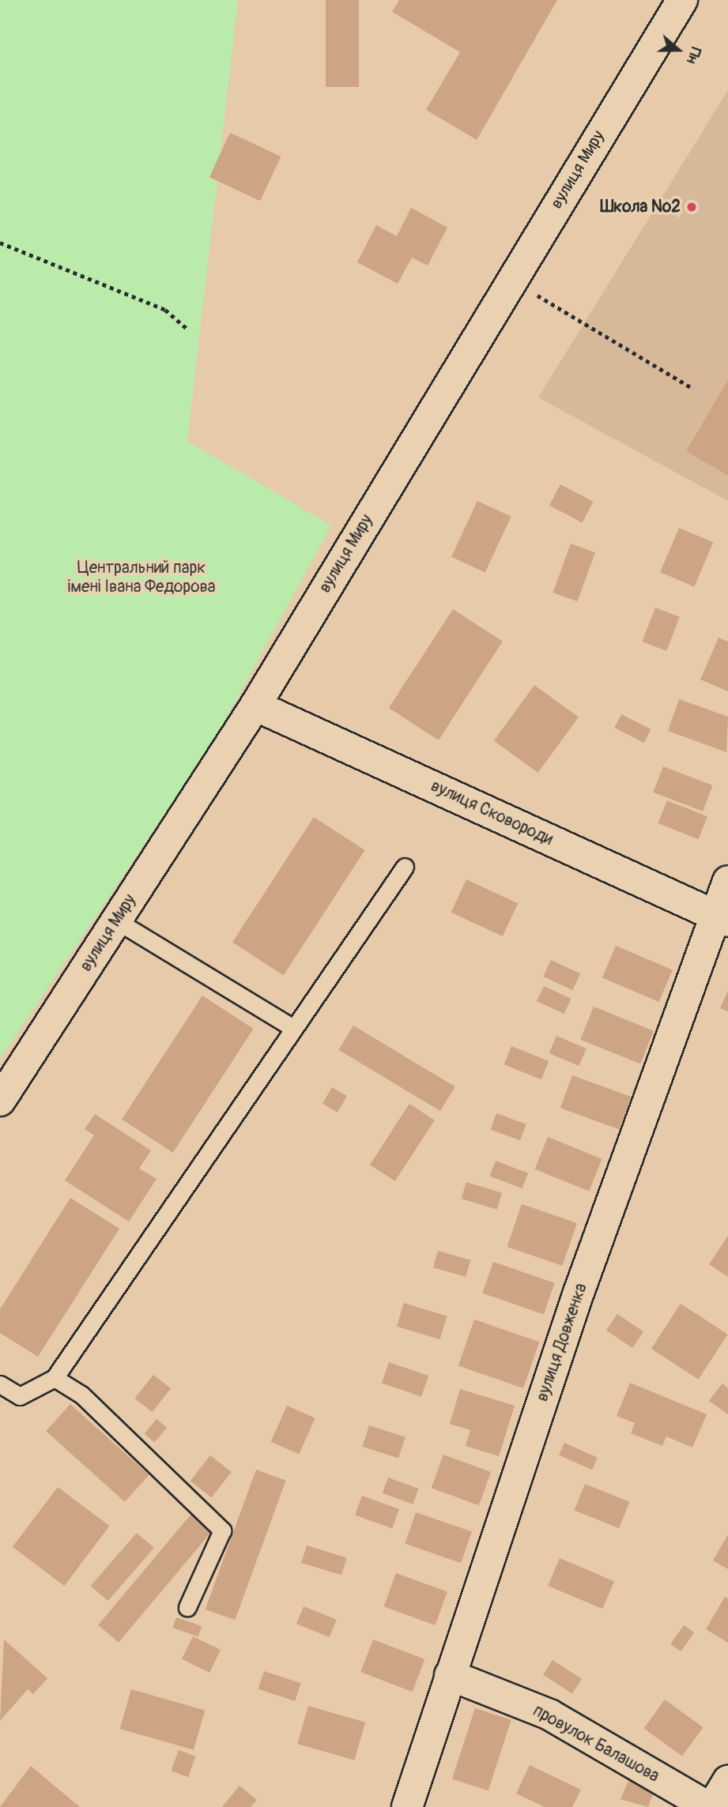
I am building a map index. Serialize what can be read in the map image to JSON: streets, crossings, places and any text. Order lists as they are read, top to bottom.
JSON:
{
  "streets": {
    "street": [
      "вулиця Миру",
      "вулиця Сковороди",
      "вулиця Довженка",
      "провулок Балашова"
    ]
  },
  "crossings": [
    ["вулиця Миру", "вулиця Сковороди"],
    ["вулиця Сковороди", "вулиця Довженка"],
    ["вулиця Довженка", "провулок Балашова"]
  ],
  "parks": ["Центральний парк імені Івана Федорова"],
  "places": ["Школа №2"],
  "north": "right"
}
